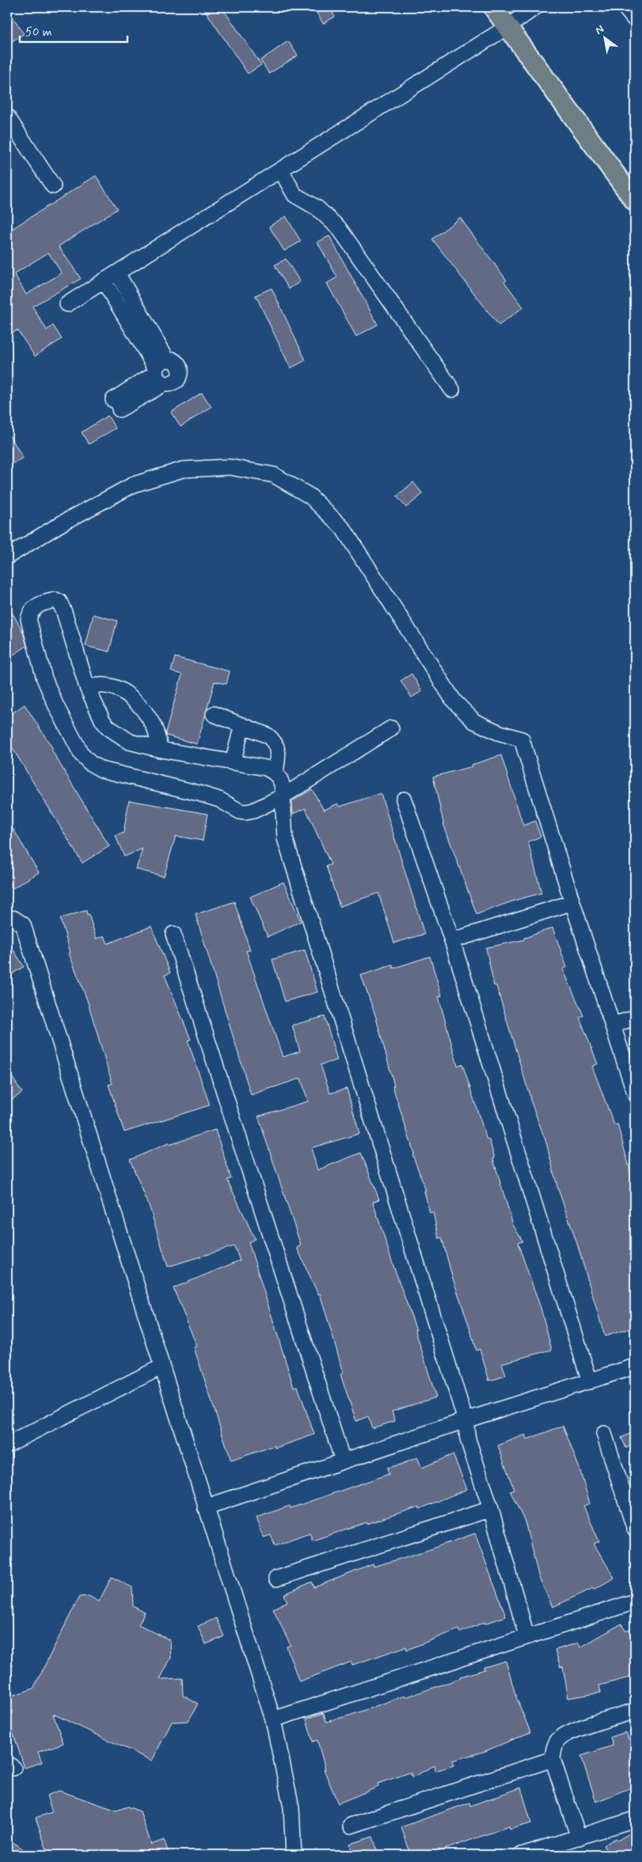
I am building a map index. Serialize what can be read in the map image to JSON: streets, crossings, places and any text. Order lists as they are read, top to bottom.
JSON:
{
  "scale_bar": "50 m",
  "north": "top left"
}
